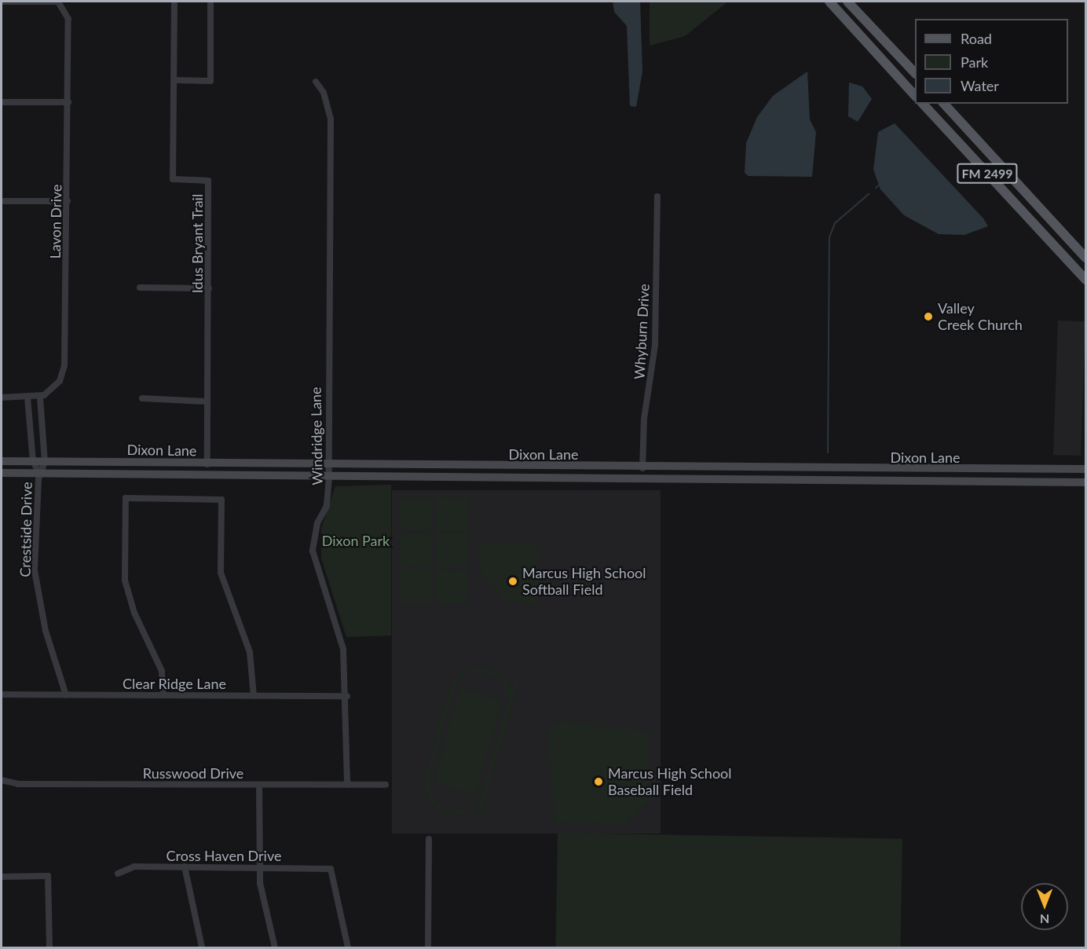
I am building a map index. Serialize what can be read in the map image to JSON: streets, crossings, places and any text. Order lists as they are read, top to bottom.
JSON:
{
  "streets": {
    "main road": ["FM 2499", "Dixon Lane"],
    "street": [
      "Lavon Drive",
      "Idus Bryant Trail",
      "Whyburn Drive",
      "Windridge Lane",
      "Crestside Drive",
      "Clear Ridge Lane",
      "Russwood Drive",
      "Cross Haven Drive"
    ]
  },
  "crossings": [
    ["Idus Bryant Trail", "Dixon Lane"],
    ["Whyburn Drive", "Dixon Lane"],
    ["Windridge Lane", "Dixon Lane"],
    ["Windridge Lane", "Clear Ridge Lane"],
    ["Windridge Lane", "Russwood Drive"],
    ["Dixon Lane", "Crestside Drive"],
    ["Crestside Drive", "Clear Ridge Lane"]
  ],
  "parks": ["Dixon Park"],
  "places": ["Valley Creek Church", "Marcus High School Softball Field", "Marcus High School Baseball Field"],
  "legend": ["Road", "Park", "Water"],
  "north": "bottom"
}
